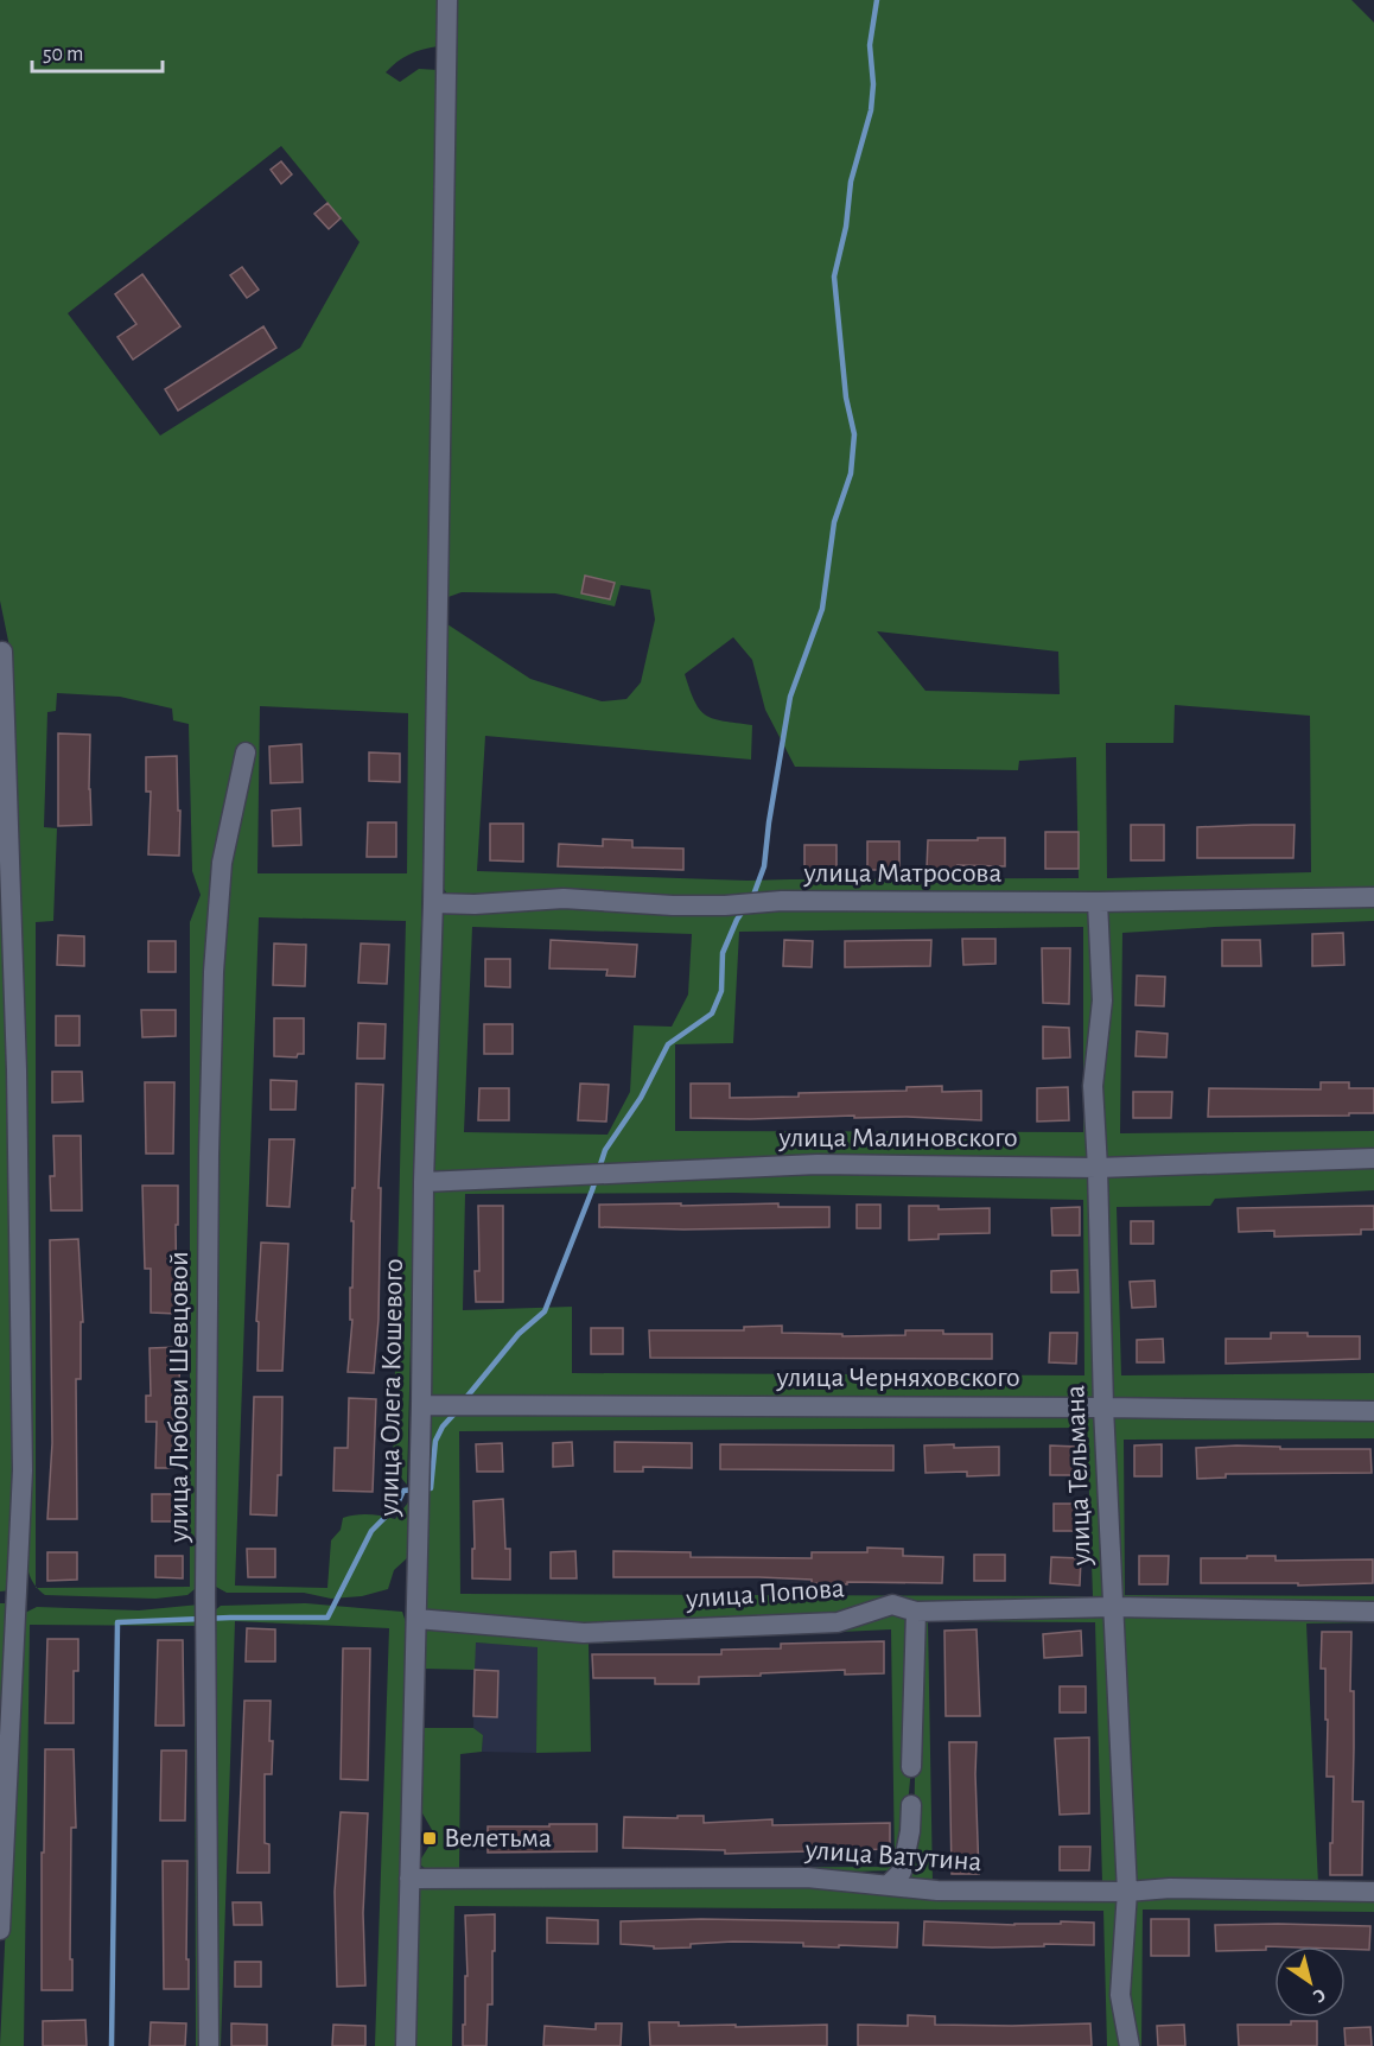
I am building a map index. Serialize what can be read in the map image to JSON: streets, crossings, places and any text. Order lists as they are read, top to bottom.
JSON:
{
  "streets": {
    "street": [
      "улица Матросова",
      "улица Малиновского",
      "улица Черняховского",
      "улица Олега Кошевого",
      "улица Любови Шевцовой",
      "улица Тельмана",
      "улица Попова",
      "улица Ватутина"
    ]
  },
  "crossings": [
    ["улица Матросова", "улица Олега Кошевого"],
    ["улица Матросова", "улица Тельмана"],
    ["улица Малиновского", "улица Олега Кошевого"],
    ["улица Малиновского", "улица Тельмана"],
    ["улица Черняховского", "улица Олега Кошевого"],
    ["улица Черняховского", "улица Тельмана"],
    ["улица Олега Кошевого", "улица Попова"],
    ["улица Олега Кошевого", "улица Ватутина"],
    ["улица Тельмана", "улица Попова"],
    ["улица Тельмана", "улица Ватутина"]
  ],
  "places": {
    "transit": ["Велетьма"]
  },
  "scale_bar": "50 m",
  "north": "bottom right"
}
